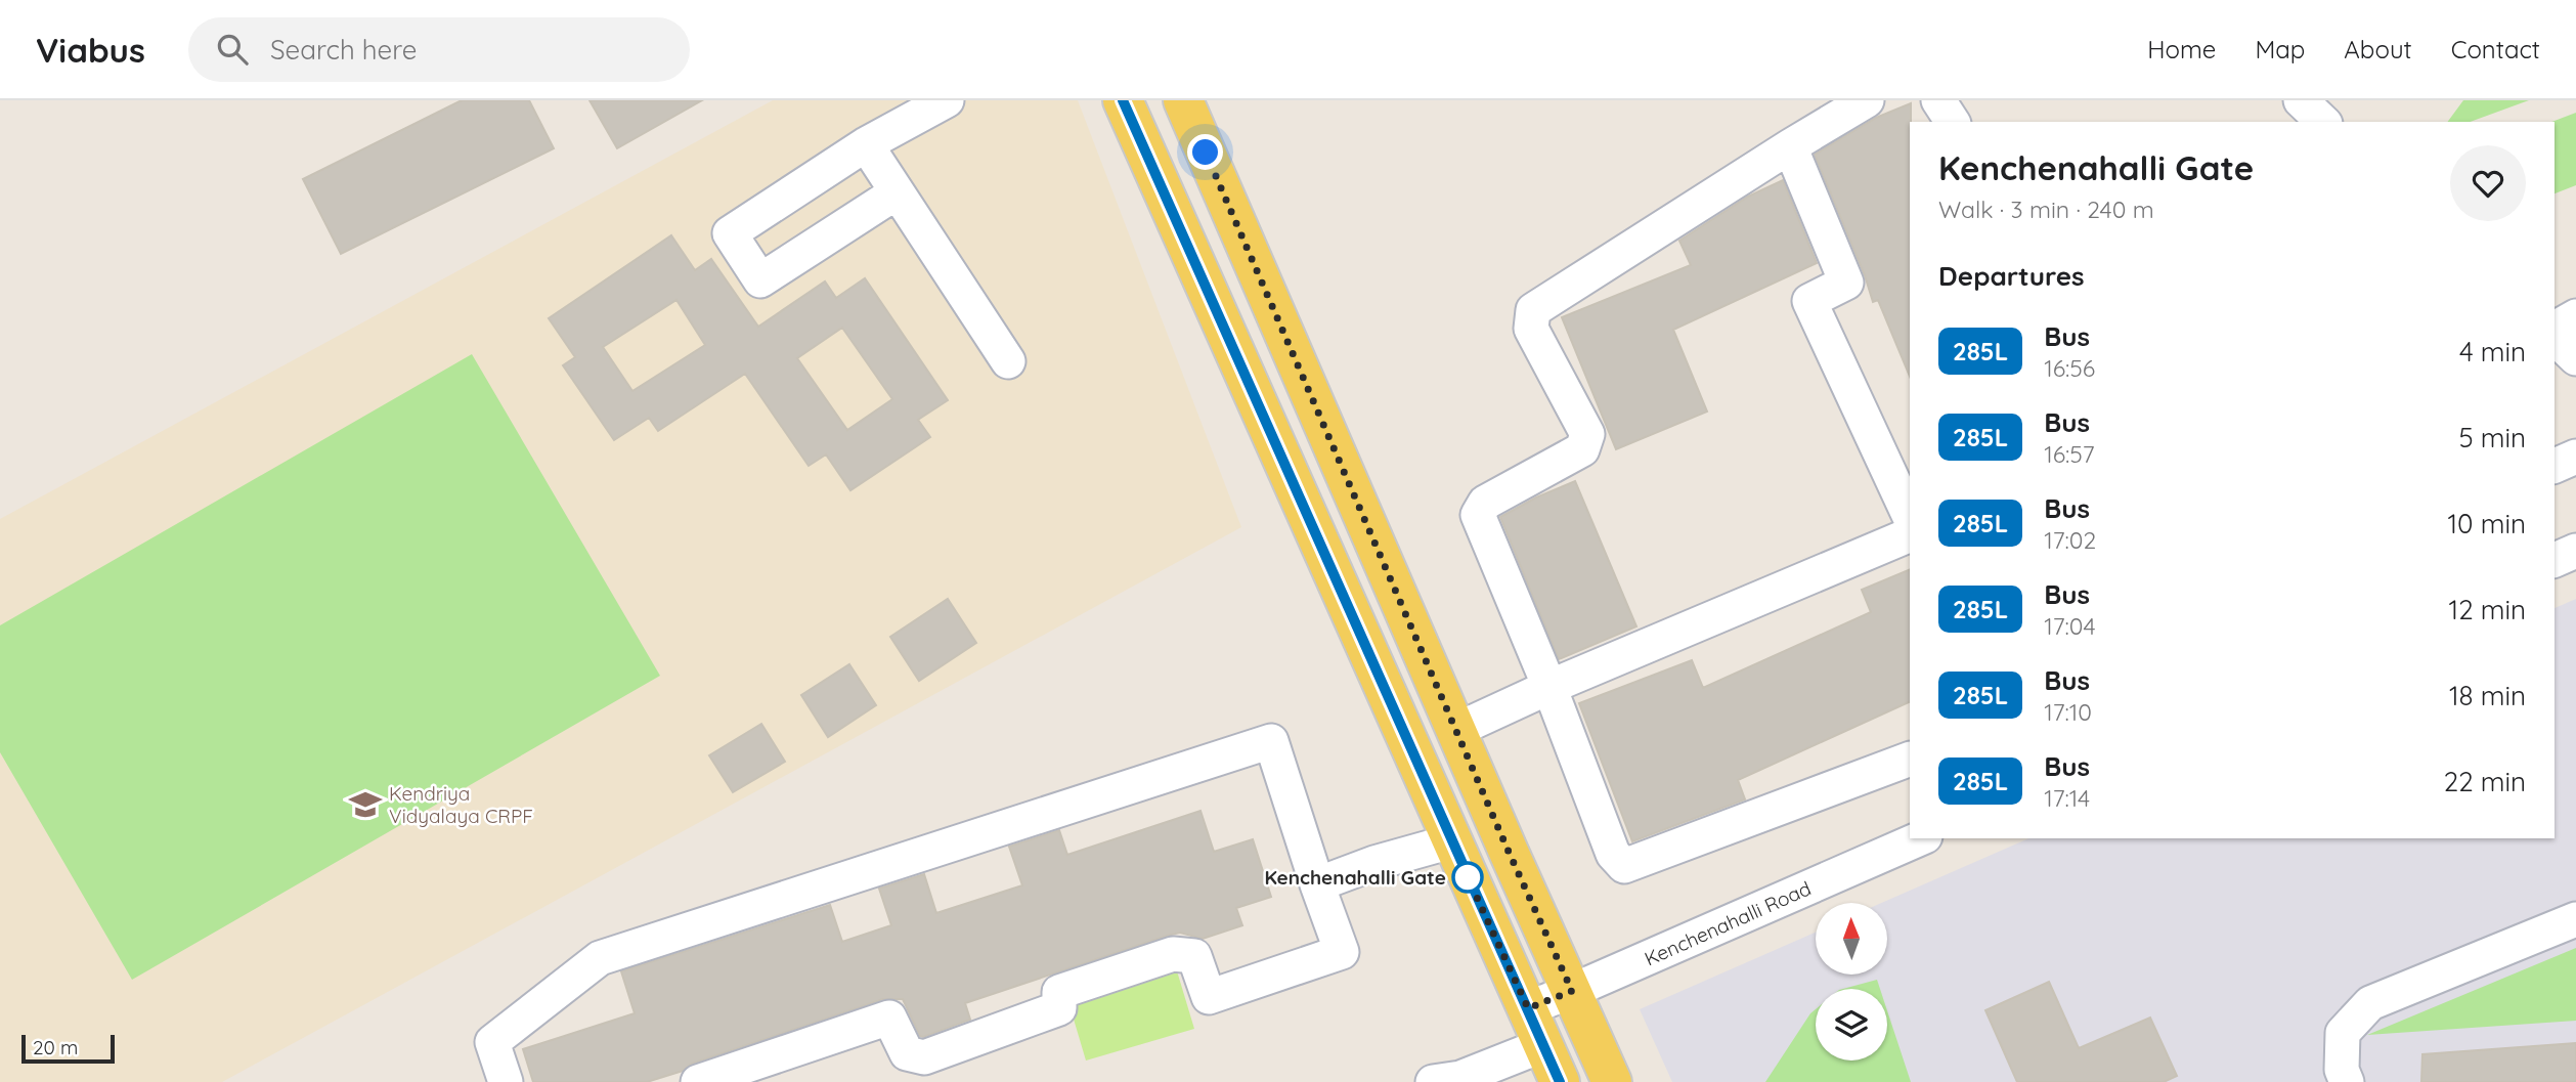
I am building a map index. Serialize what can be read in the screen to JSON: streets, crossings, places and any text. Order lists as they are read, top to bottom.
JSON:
{
  "streets": {
    "street": ["Kenchenahalli Road"]
  },
  "places": {
    "school or university": ["Kendriya Vidyalaya CRPF"],
    "other": ["Kenchenahalli Gate"]
  },
  "lines": ["bus line 285L"],
  "scale_bar": "20 m",
  "north": "top",
  "page": {
    "header": "Viabus",
    "search": "Search here",
    "nav": [
      "Home",
      "Map",
      "About",
      "Contact"
    ],
    "heading": [
      ["Kenchenahalli Gate", "Walk · 3 min · 240 m"],
      "Departures"
    ],
    "list": [
      {
        "mark": "285L",
        "name": "Bus",
        "note": "16:56",
        "value": "4 min"
      },
      {
        "mark": "285L",
        "name": "Bus",
        "note": "16:57",
        "value": "5 min"
      },
      {
        "mark": "285L",
        "name": "Bus",
        "note": "17:02",
        "value": "10 min"
      },
      {
        "mark": "285L",
        "name": "Bus",
        "note": "17:04",
        "value": "12 min"
      },
      {
        "mark": "285L",
        "name": "Bus",
        "note": "17:10",
        "value": "18 min"
      },
      {
        "mark": "285L",
        "name": "Bus",
        "note": "17:14",
        "value": "22 min"
      }
    ],
    "scale": "20 m"
  }
}
